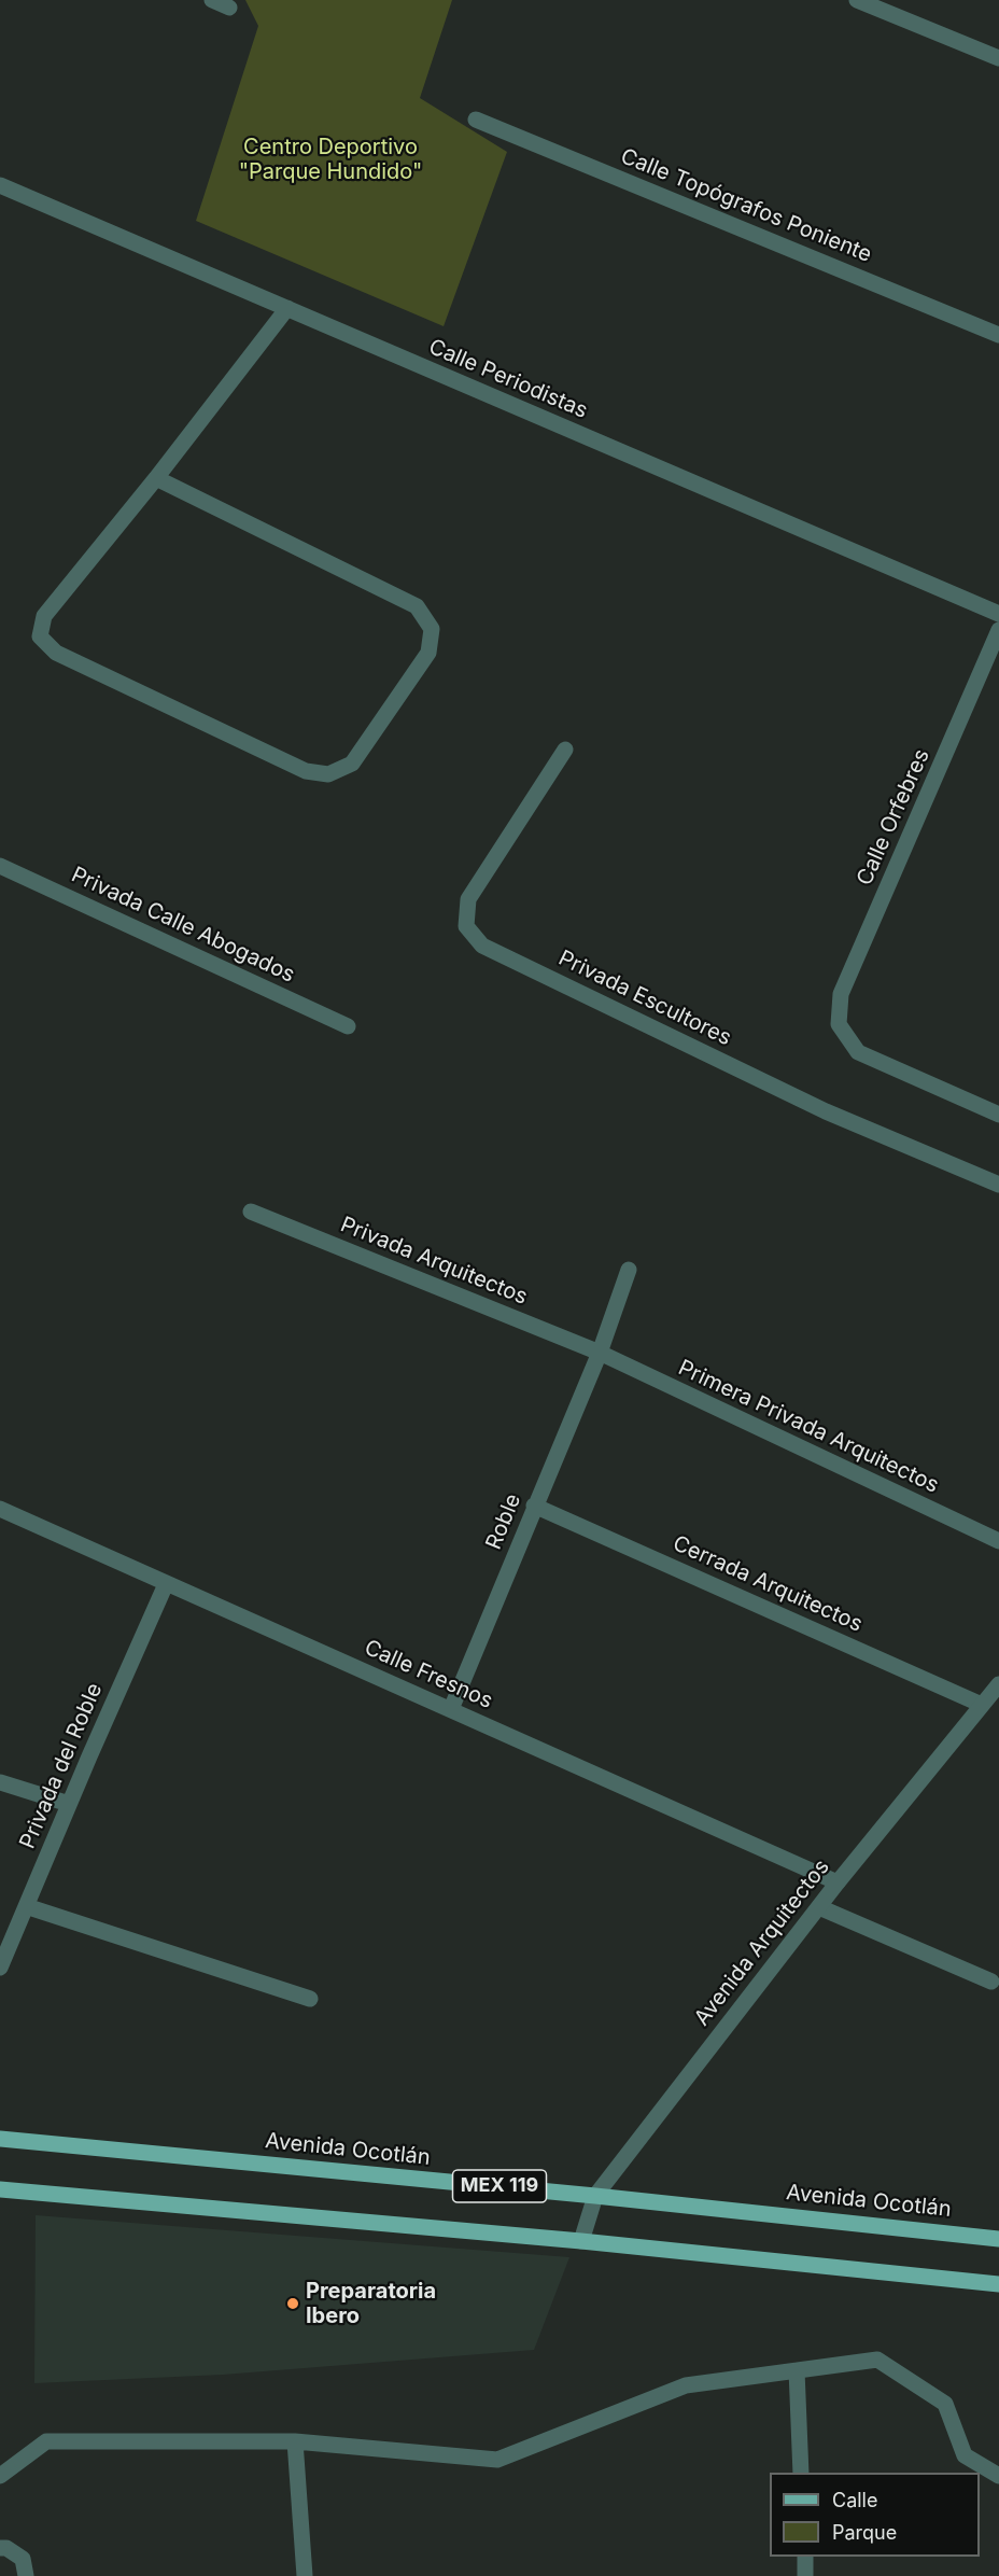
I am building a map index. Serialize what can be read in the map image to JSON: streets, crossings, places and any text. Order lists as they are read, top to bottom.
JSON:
{
  "streets": {
    "main road": ["Avenida Ocotlán", "MEX 119"],
    "street": [
      "Calle Topógrafos Poniente",
      "Calle Periodistas",
      "Calle Orfebres",
      "Privada Calle Abogados",
      "Privada Escultores",
      "Privada Arquitectos",
      "Primera Privada Arquitectos",
      "Roble",
      "Cerrada Arquitectos",
      "Calle Fresnos",
      "Privada del Roble",
      "Avenida Arquitectos"
    ]
  },
  "crossings": [
    ["Privada Arquitectos", "Primera Privada Arquitectos"],
    ["Privada Arquitectos", "Roble"],
    ["Primera Privada Arquitectos", "Roble"],
    ["Roble", "Cerrada Arquitectos"],
    ["Roble", "Calle Fresnos"],
    ["Cerrada Arquitectos", "Avenida Arquitectos"],
    ["Calle Fresnos", "Privada del Roble"],
    ["Calle Fresnos", "Avenida Arquitectos"],
    ["Avenida Arquitectos", "Avenida Ocotlán"],
    ["Avenida Arquitectos", "MEX 119"]
  ],
  "parks": ["Centro Deportivo \"Parque Hundido\""],
  "places": ["Preparatoria Ibero"],
  "legend": ["Calle", "Parque"]
}
